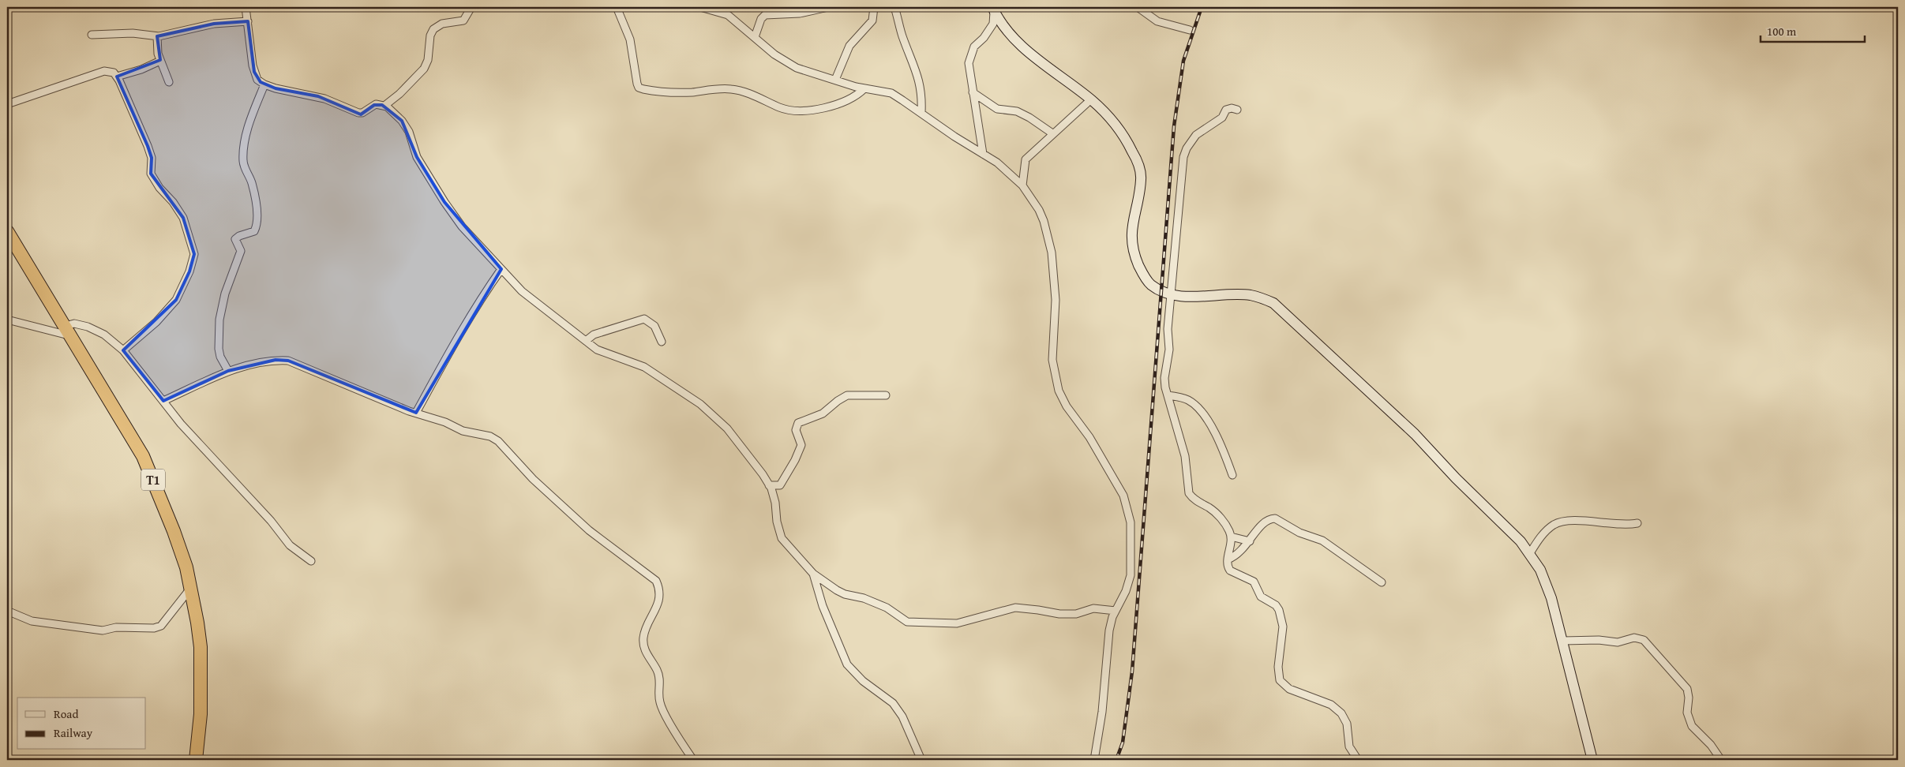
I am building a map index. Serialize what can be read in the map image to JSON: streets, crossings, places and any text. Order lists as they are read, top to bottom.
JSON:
{
  "streets": {
    "highway": ["T1"]
  },
  "legend": ["Road", "Railway"],
  "scale_bar": "100 m"
}
